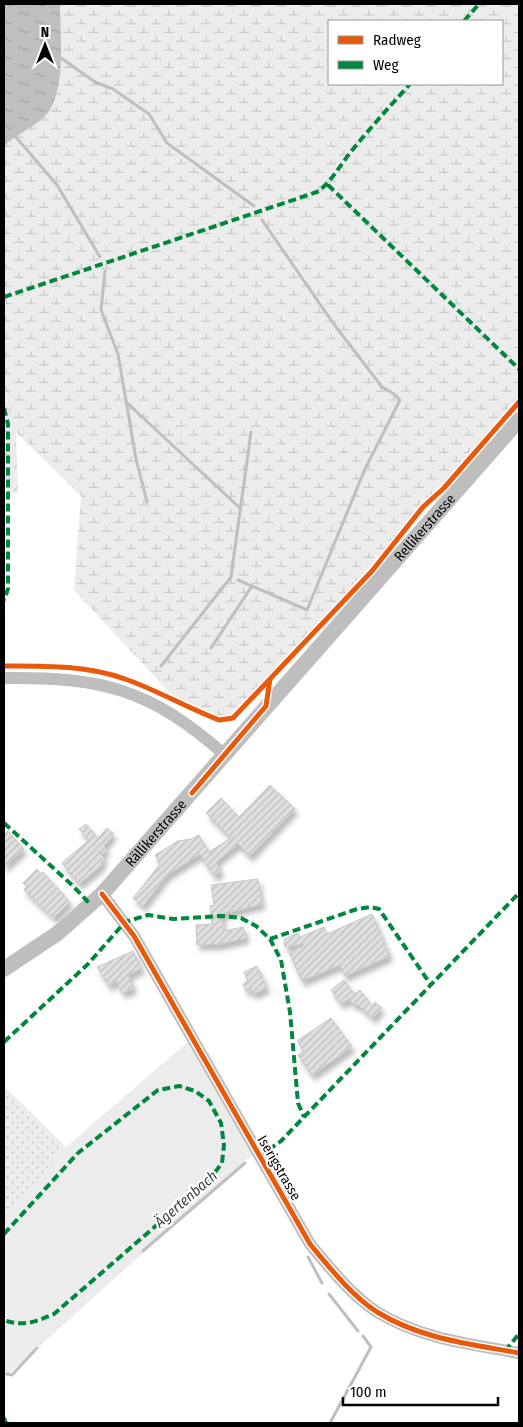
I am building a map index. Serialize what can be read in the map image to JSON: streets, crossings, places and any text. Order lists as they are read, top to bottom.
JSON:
{
  "streets": {
    "main road": ["Rellikerstrasse", "Rällikerstrasse"],
    "street": ["Iserigstrasse"]
  },
  "crossings": [
    ["Rellikerstrasse", "Rällikerstrasse"],
    ["Rällikerstrasse", "Iserigstrasse"]
  ],
  "water": ["Ägertenbach"],
  "legend": ["Radweg", "Weg"],
  "scale_bar": "100 m",
  "north": "top"
}
